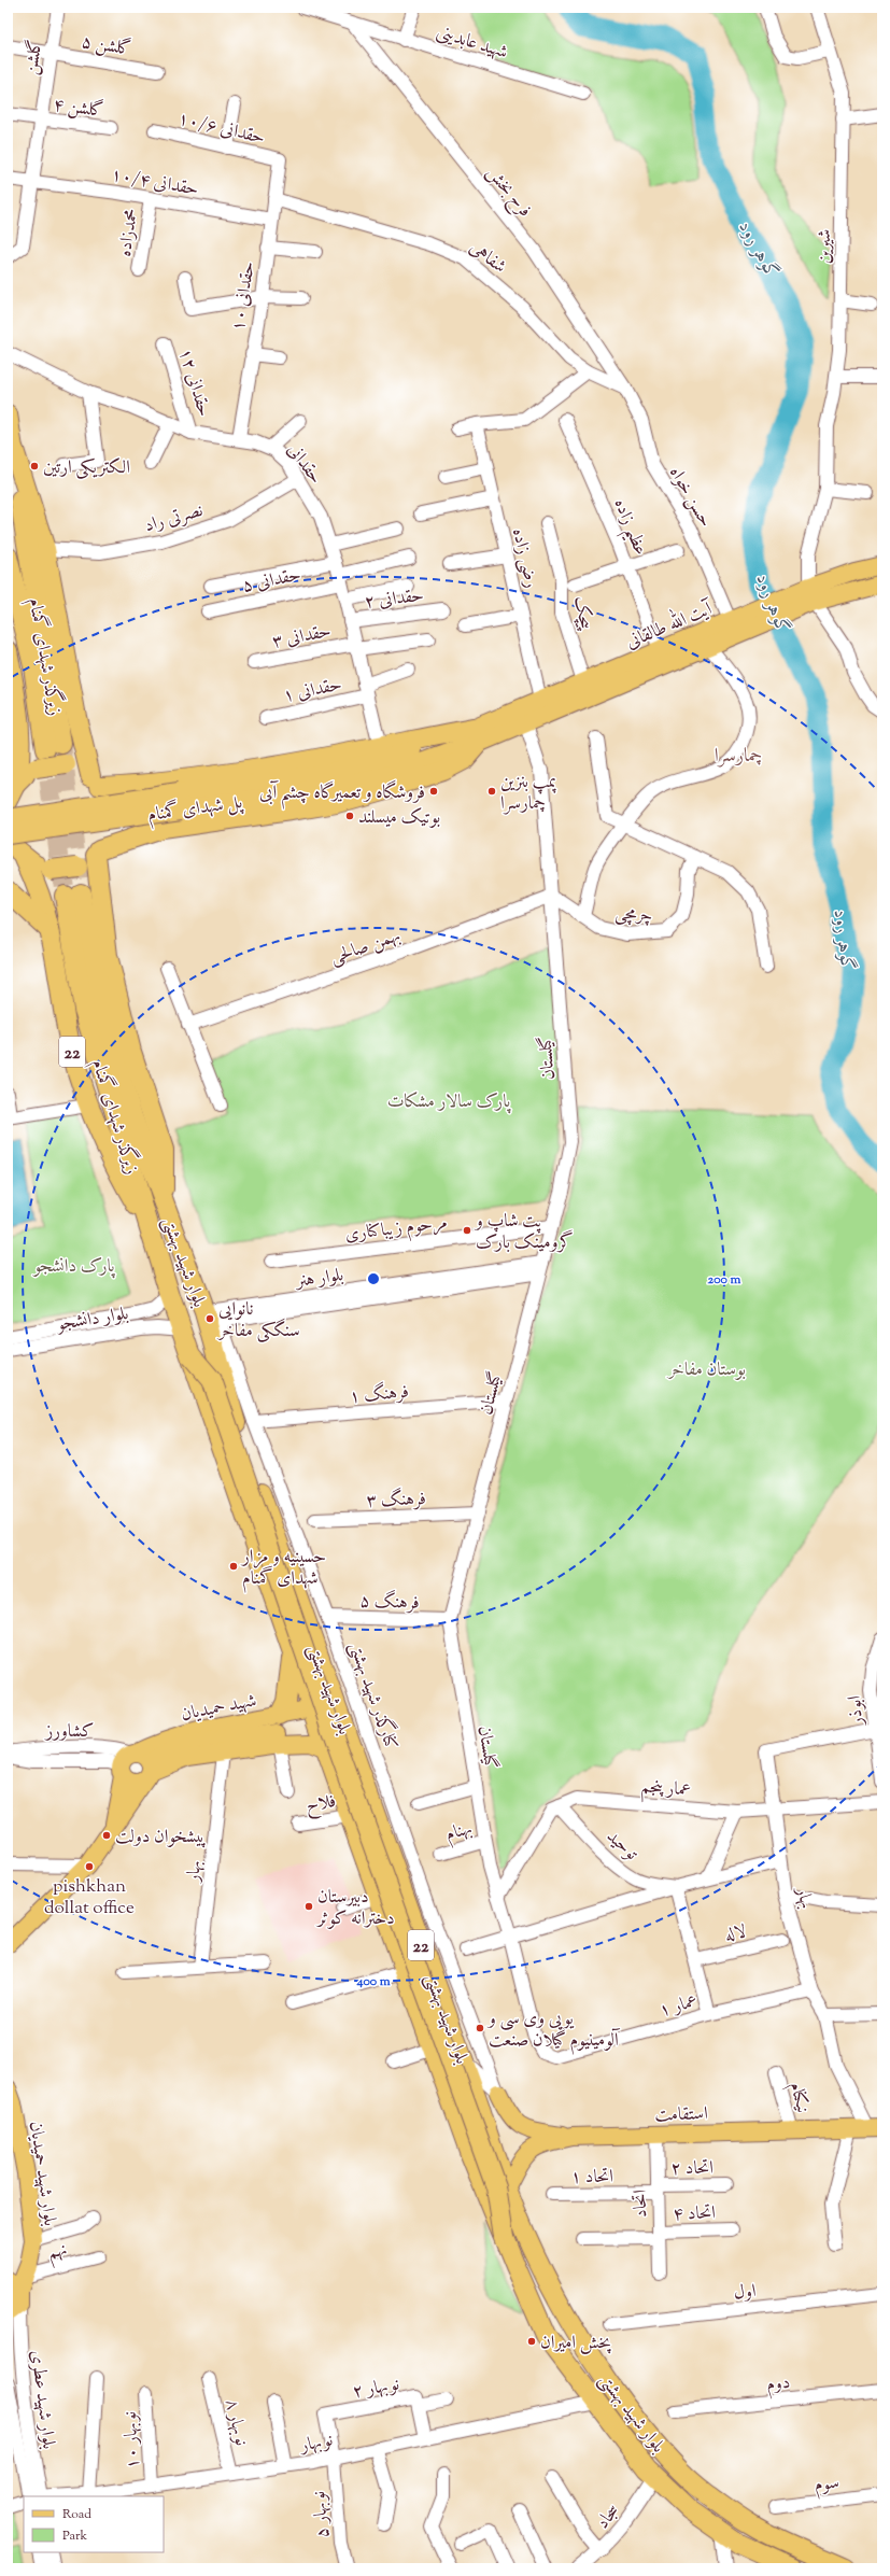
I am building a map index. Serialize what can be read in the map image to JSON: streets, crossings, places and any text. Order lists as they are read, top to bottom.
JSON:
{
  "streets": {
    "highway": [
      "زیرگذر شهدای گمنام",
      "پل شهدای گمنام",
      "22",
      "بلوار شهید بهشتی"
    ],
    "main road": [
      "آیت الله طالقانی",
      "شهید حمیدیان",
      "استقامت",
      "بلوار شهید حمیدیان"
    ],
    "street": [
      "شهید عابدینی",
      "گلشن ۵",
      "گلشن",
      "گلشن ۴",
      "حقدانی ۱۰/۶",
      "حقدانی ۱۰/۴",
      "فرح بخش",
      "محمدزاده",
      "شیرین",
      "شفاهی",
      "حقدانی ۱۰",
      "حقدانی ۱۲",
      "حقدانی",
      "حسن خواه",
      "نصرتی راد",
      "عظیم زاده",
      "رضی زاده",
      "حقدانی ۵",
      "حقدانی ۲",
      "پیچک",
      "حقدانی ۳",
      "حقدانی ۱",
      "چرمچی",
      "بهمن صالحی",
      "گیلستان",
      "مرحوم زیباکناری",
      "بلوار هنر",
      "بلوار دانشجو",
      "فرهنگ ۱",
      "فرهنگ ۳",
      "فرهنگ ۵",
      "کنارگذر شهید بهشتی",
      "ابوذر",
      "کشاورز",
      "عمار پنجم",
      "فلاح",
      "بهنام",
      "توحید",
      "بهار",
      "لاله",
      "عمار ۱",
      "نیکنام",
      "اتحاد ۲",
      "اتحاد ۱",
      "اتحاد",
      "اتحاد ۴",
      "نهم",
      "اول",
      "دوم",
      "نوبهار ۲",
      "بلوار شهید عطری",
      "نوبهار ۸",
      "نوبهار ۱۰",
      "نوبهار",
      "سوم",
      "نوبهار ۵",
      "سجاد"
    ]
  },
  "crossings": [
    ["شهید عابدینی", "فرح بخش"],
    ["گلشن ۵", "گلشن"],
    ["گلشن", "گلشن ۴"],
    ["گلشن", "حقدانی ۱۰/۴"],
    ["حقدانی ۱۰/۶", "حقدانی ۱۰"],
    ["حقدانی ۱۰/۴", "محمدزاده"],
    ["حقدانی ۱۰/۴", "حقدانی ۱۰"],
    ["فرح بخش", "شفاهی"],
    ["فرح بخش", "حسن خواه"],
    ["شیرین", "آیت الله طالقانی"],
    ["شفاهی", "حقدانی ۱۰"],
    ["شفاهی", "حسن خواه"],
    ["حقدانی ۱۰", "حقدانی"],
    ["حقدانی ۱۲", "حقدانی"],
    ["حقدانی", "نصرتی راد"],
    ["حقدانی", "حقدانی ۵"],
    ["حقدانی", "حقدانی ۲"],
    ["حقدانی", "حقدانی ۳"],
    ["حقدانی", "حقدانی ۱"],
    ["حسن خواه", "آیت الله طالقانی"],
    ["عظیم زاده", "آیت الله طالقانی"],
    ["رضی زاده", "آیت الله طالقانی"],
    ["پیچک", "آیت الله طالقانی"],
    ["آیت الله طالقانی", "پل شهدای گمنام"],
    ["آیت الله طالقانی", "گیلستان"],
    ["زیرگذر شهدای گمنام", "22"],
    ["زیرگذر شهدای گمنام", "بلوار شهید بهشتی"],
    ["پل شهدای گمنام", "22"],
    ["چرمچی", "بهمن صالحی"],
    ["چرمچی", "گیلستان"],
    ["بهمن صالحی", "گیلستان"],
    ["22", "بلوار شهید بهشتی"],
    ["گیلستان", "مرحوم زیباکناری"],
    ["گیلستان", "بلوار هنر"],
    ["گیلستان", "فرهنگ ۱"],
    ["گیلستان", "فرهنگ ۳"],
    ["گیلستان", "فرهنگ ۵"],
    ["گیلستان", "عمار پنجم"],
    ["گیلستان", "بهنام"],
    ["گیلستان", "عمار ۱"],
    ["بلوار شهید بهشتی", "بلوار هنر"],
    ["بلوار شهید بهشتی", "بلوار دانشجو"],
    ["بلوار شهید بهشتی", "کنارگذر شهید بهشتی"],
    ["بلوار شهید بهشتی", "شهید حمیدیان"],
    ["بلوار شهید بهشتی", "فلاح"],
    ["بلوار شهید بهشتی", "استقامت"],
    ["بلوار شهید بهشتی", "نوبهار"],
    ["بلوار شهید بهشتی", "سجاد"],
    ["بلوار هنر", "کنارگذر شهید بهشتی"],
    ["فرهنگ ۱", "کنارگذر شهید بهشتی"],
    ["فرهنگ ۵", "کنارگذر شهید بهشتی"],
    ["شهید حمیدیان", "کشاورز"],
    ["ابوذر", "بهار"],
    ["عمار پنجم", "توحید"],
    ["عمار پنجم", "بهار"],
    ["توحید", "بهار"],
    ["بهار", "عمار ۱"],
    ["بهار", "استقامت"],
    ["نیکنام", "استقامت"],
    ["استقامت", "اتحاد"],
    ["اتحاد ۲", "اتحاد ۱"],
    ["اتحاد ۲", "اتحاد"],
    ["بلوار شهید حمیدیان", "نهم"],
    ["بلوار شهید حمیدیان", "بلوار شهید عطری"],
    ["اتحاد ۱", "اتحاد"],
    ["اتحاد", "اتحاد ۴"],
    ["نهم", "بلوار شهید عطری"],
    ["نوبهار ۲", "نوبهار"],
    ["نوبهار ۲", "نوبهار ۵"],
    ["نوبهار ۸", "نوبهار"],
    ["نوبهار ۱۰", "نوبهار"],
    ["نوبهار", "نوبهار ۵"]
  ],
  "districts": ["چمارسرا"],
  "water": ["گوهر رود"],
  "parks": ["پارک سالار مشکات", "پارک دانشجو", "بوستان مفاخر"],
  "places": [
    "الکتریکی ارتین",
    "فروشگاه و تعمیرگاه چشم آبی",
    "پمپ بنزین چمارسرا",
    "بوتیک میسلند",
    "پت شاپ و گرومینک بارک",
    "نانوایی سنگکی مفاخر",
    "حسینیه و مزار شهدای گمنام",
    "پیشخوان دولت",
    "pishkhan dollat office",
    "دبیرستان دخترانه کوثر",
    "یوپی وی سی و آلومینیوم گیلان صنعت",
    "پخش امیران"
  ],
  "legend": ["Road", "Park"],
  "rings": ["200 m", "400 m"]
}
